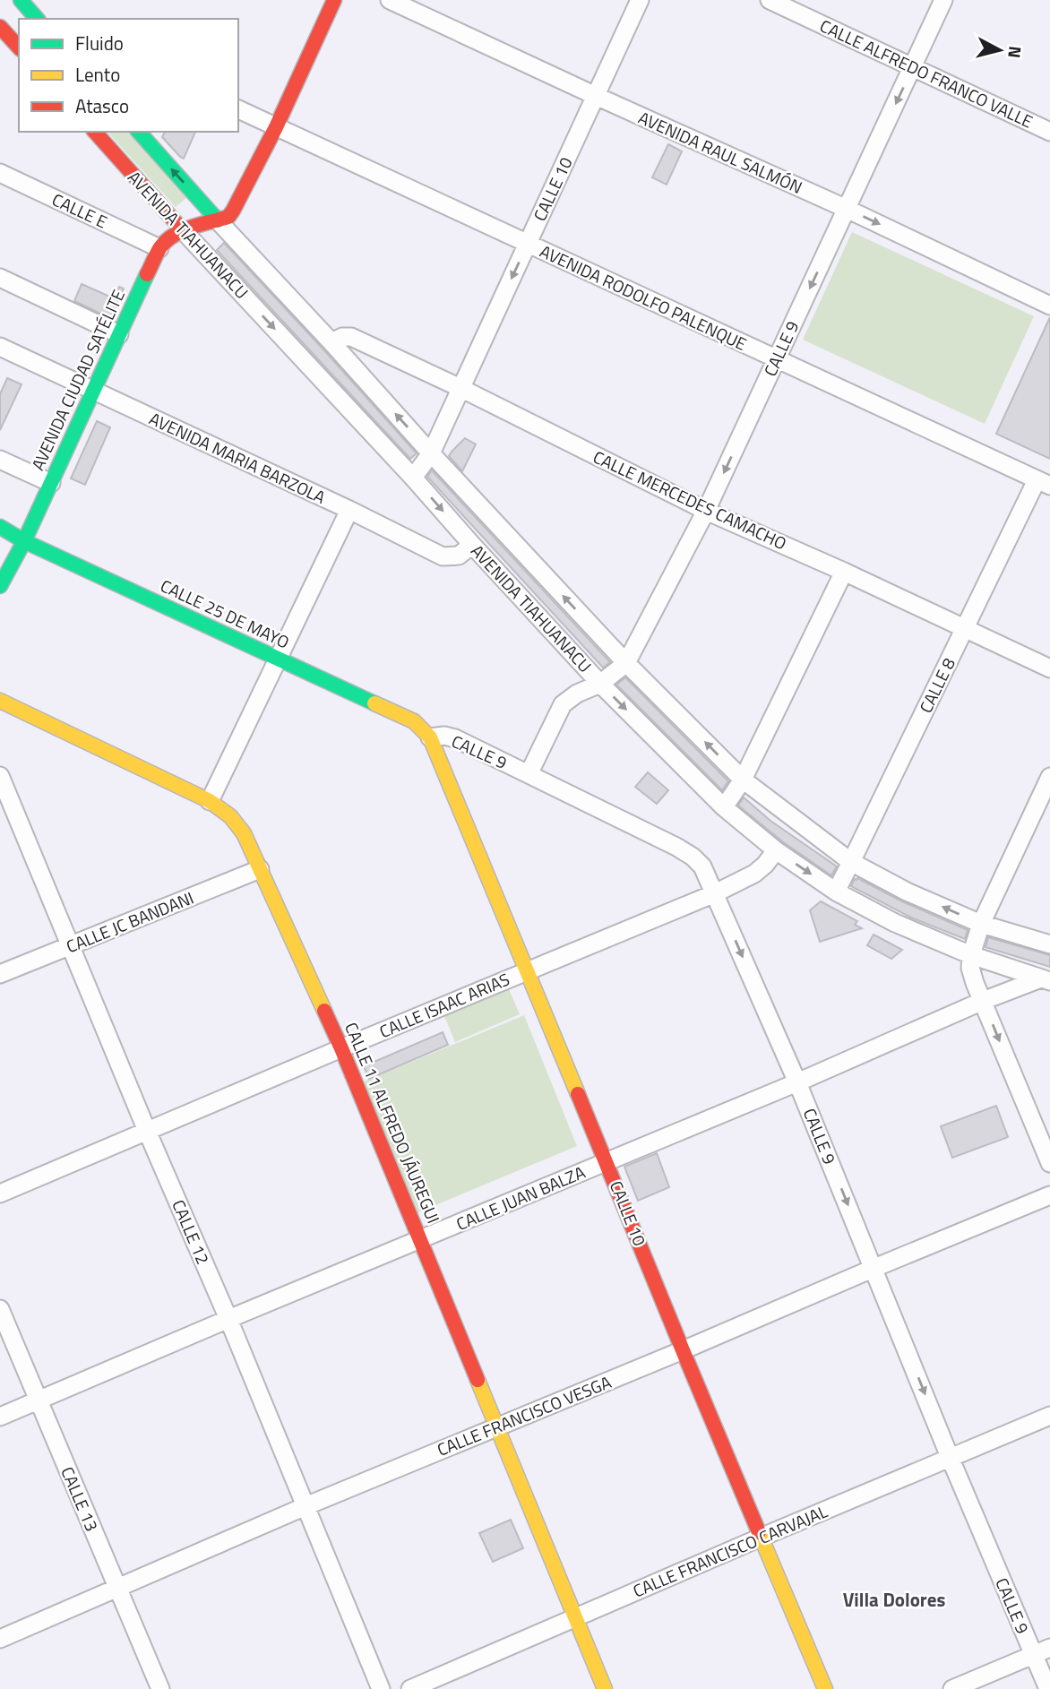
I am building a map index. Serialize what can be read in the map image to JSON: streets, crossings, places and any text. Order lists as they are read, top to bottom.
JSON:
{
  "streets": {
    "street": [
      "CALLE ALFREDO FRANCO VALLE",
      "AVENIDA RAUL SALMÓN",
      "CALLE 10",
      "CALLE E",
      "AVENIDA TIAHUANACU",
      "AVENIDA RODOLFO PALENQUE",
      "CALLE 9",
      "AVENIDA CIUDAD SATÉLITE",
      "AVENIDA MARIA BARZOLA",
      "CALLE MERCEDES CAMACHO",
      "CALLE 25 DE MAYO",
      "CALLE 8",
      "CALLE JC BANDANI",
      "CALLE ISAAC ARIAS",
      "CALLE 11 ALFREDO JÁUREGUI",
      "CALLE JUAN BALZA",
      "CALLE 12",
      "CALLE FRANCISCO VESGA",
      "CALLE 13",
      "CALLE FRANCISCO CARVAJAL"
    ]
  },
  "crossings": [
    ["CALLE ALFREDO FRANCO VALLE", "CALLE 9"],
    ["AVENIDA RAUL SALMÓN", "CALLE 10"],
    ["AVENIDA RAUL SALMÓN", "CALLE 9"],
    ["CALLE 10", "AVENIDA TIAHUANACU"],
    ["CALLE 10", "AVENIDA RODOLFO PALENQUE"],
    ["CALLE 10", "CALLE 9"],
    ["CALLE 10", "CALLE MERCEDES CAMACHO"],
    ["CALLE 10", "CALLE 25 DE MAYO"],
    ["CALLE 10", "CALLE ISAAC ARIAS"],
    ["CALLE 10", "CALLE JUAN BALZA"],
    ["CALLE 10", "CALLE FRANCISCO VESGA"],
    ["CALLE 10", "CALLE FRANCISCO CARVAJAL"],
    ["CALLE E", "AVENIDA CIUDAD SATÉLITE"],
    ["AVENIDA TIAHUANACU", "CALLE 9"],
    ["AVENIDA TIAHUANACU", "AVENIDA CIUDAD SATÉLITE"],
    ["AVENIDA TIAHUANACU", "AVENIDA MARIA BARZOLA"],
    ["AVENIDA TIAHUANACU", "CALLE MERCEDES CAMACHO"],
    ["AVENIDA TIAHUANACU", "CALLE 8"],
    ["AVENIDA TIAHUANACU", "CALLE ISAAC ARIAS"],
    ["AVENIDA TIAHUANACU", "CALLE JUAN BALZA"],
    ["AVENIDA RODOLFO PALENQUE", "CALLE 9"],
    ["AVENIDA RODOLFO PALENQUE", "CALLE 8"],
    ["CALLE 9", "CALLE MERCEDES CAMACHO"],
    ["CALLE 9", "CALLE 25 DE MAYO"],
    ["CALLE 9", "CALLE ISAAC ARIAS"],
    ["CALLE 9", "CALLE JUAN BALZA"],
    ["CALLE 9", "CALLE FRANCISCO VESGA"],
    ["CALLE 9", "CALLE FRANCISCO CARVAJAL"],
    ["AVENIDA CIUDAD SATÉLITE", "AVENIDA MARIA BARZOLA"],
    ["AVENIDA CIUDAD SATÉLITE", "CALLE 25 DE MAYO"],
    ["CALLE MERCEDES CAMACHO", "CALLE 8"],
    ["CALLE JC BANDANI", "CALLE 11 ALFREDO JÁUREGUI"],
    ["CALLE JC BANDANI", "CALLE 12"],
    ["CALLE ISAAC ARIAS", "CALLE 11 ALFREDO JÁUREGUI"],
    ["CALLE ISAAC ARIAS", "CALLE 12"],
    ["CALLE 11 ALFREDO JÁUREGUI", "CALLE JUAN BALZA"],
    ["CALLE 11 ALFREDO JÁUREGUI", "CALLE FRANCISCO VESGA"],
    ["CALLE 11 ALFREDO JÁUREGUI", "CALLE FRANCISCO CARVAJAL"],
    ["CALLE JUAN BALZA", "CALLE 12"],
    ["CALLE JUAN BALZA", "CALLE 13"],
    ["CALLE 12", "CALLE FRANCISCO VESGA"],
    ["CALLE FRANCISCO VESGA", "CALLE 13"]
  ],
  "one_way": ["CALLE 9"],
  "districts": ["Villa Dolores"],
  "legend": ["Fluido", "Lento", "Atasco"],
  "north": "right"
}
